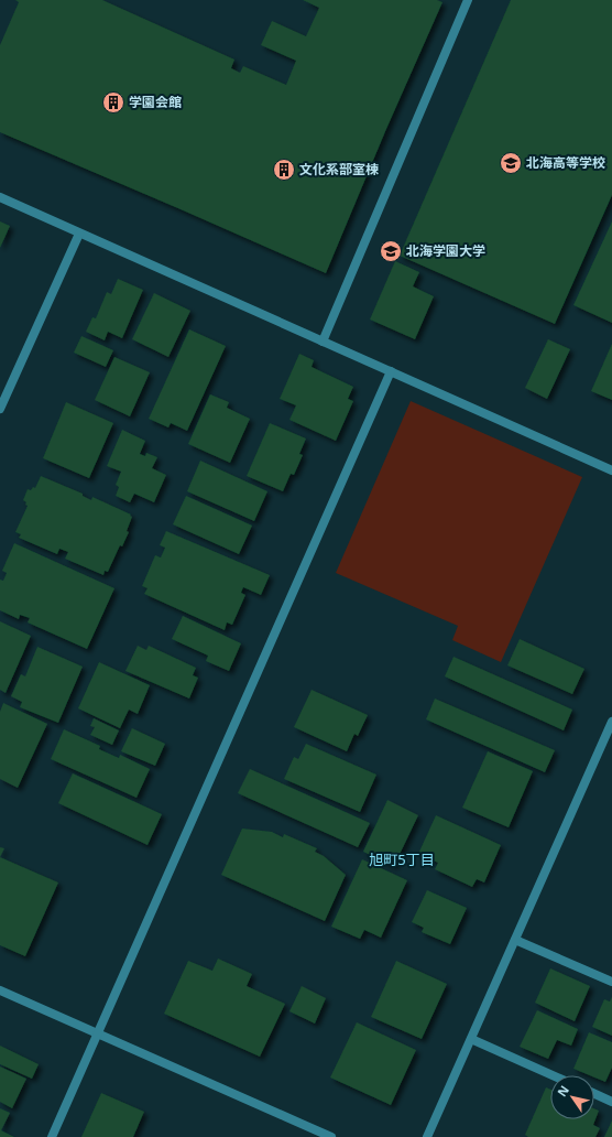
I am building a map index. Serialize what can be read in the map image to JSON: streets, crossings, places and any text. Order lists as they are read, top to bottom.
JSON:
{
  "districts": ["旭町5丁目"],
  "places": {
    "building": ["学園会館", "文化系部室棟"],
    "school or university": ["北海高等学校", "北海学園大学"]
  },
  "north": "top left"
}
